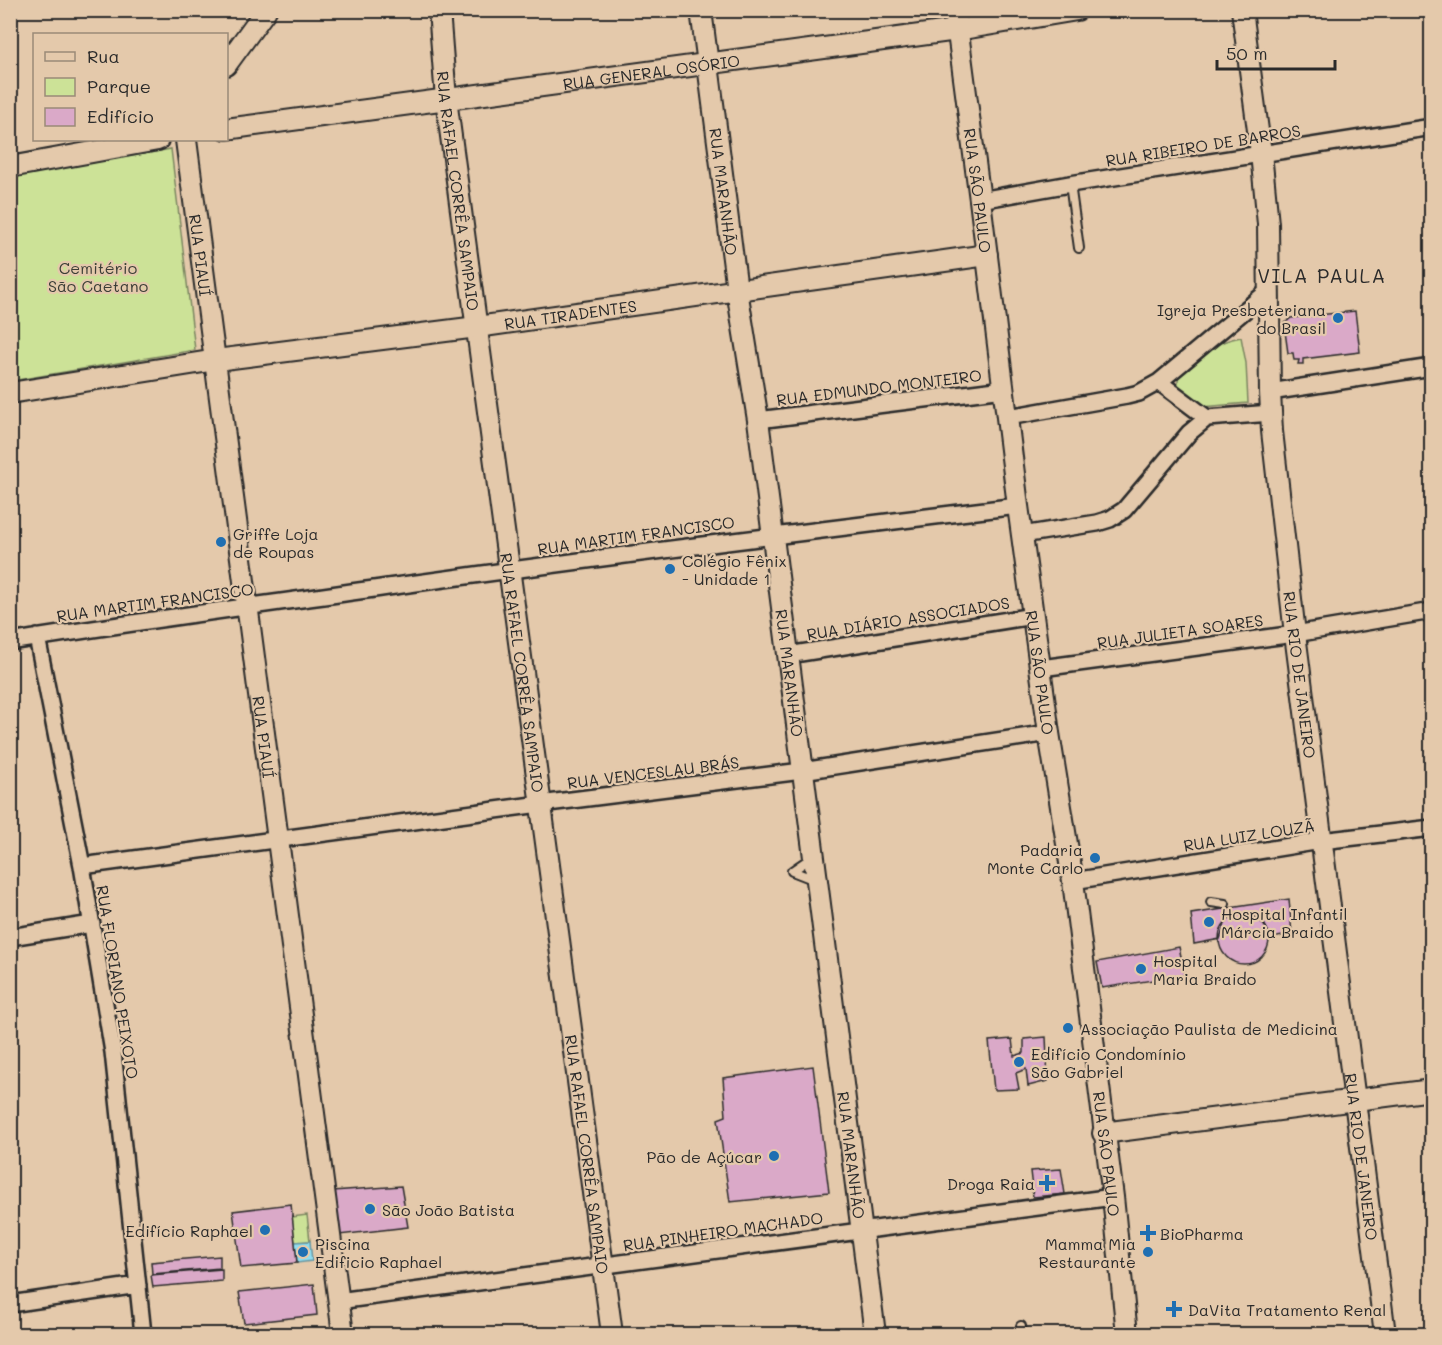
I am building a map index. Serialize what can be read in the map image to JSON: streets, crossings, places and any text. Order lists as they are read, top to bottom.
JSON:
{
  "streets": {
    "street": [
      "RUA GENERAL OSÓRIO",
      "RUA RIBEIRO DE BARROS",
      "RUA RAFAEL CORRÊA SAMPAIO",
      "RUA MARANHÃO",
      "RUA SÃO PAULO",
      "RUA PIAUÍ",
      "RUA TIRADENTES",
      "RUA EDMUNDO MONTEIRO",
      "RUA MARTIM FRANCISCO",
      "RUA DIÁRIO ASSOCIADOS",
      "RUA JULIETA SOARES",
      "RUA RIO DE JANEIRO",
      "RUA VENCESLAU BRÁS",
      "RUA LUIZ LOUZÃ",
      "RUA FLORIANO PEIXOTO",
      "RUA PINHEIRO MACHADO"
    ]
  },
  "crossings": [
    ["RUA GENERAL OSÓRIO", "RUA RAFAEL CORRÊA SAMPAIO"],
    ["RUA GENERAL OSÓRIO", "RUA MARANHÃO"],
    ["RUA GENERAL OSÓRIO", "RUA SÃO PAULO"],
    ["RUA RIBEIRO DE BARROS", "RUA SÃO PAULO"],
    ["RUA RIBEIRO DE BARROS", "RUA RIO DE JANEIRO"],
    ["RUA RAFAEL CORRÊA SAMPAIO", "RUA TIRADENTES"],
    ["RUA RAFAEL CORRÊA SAMPAIO", "RUA MARTIM FRANCISCO"],
    ["RUA RAFAEL CORRÊA SAMPAIO", "RUA VENCESLAU BRÁS"],
    ["RUA RAFAEL CORRÊA SAMPAIO", "RUA PINHEIRO MACHADO"],
    ["RUA MARANHÃO", "RUA TIRADENTES"],
    ["RUA MARANHÃO", "RUA EDMUNDO MONTEIRO"],
    ["RUA MARANHÃO", "RUA MARTIM FRANCISCO"],
    ["RUA MARANHÃO", "RUA DIÁRIO ASSOCIADOS"],
    ["RUA MARANHÃO", "RUA VENCESLAU BRÁS"],
    ["RUA MARANHÃO", "RUA PINHEIRO MACHADO"],
    ["RUA SÃO PAULO", "RUA TIRADENTES"],
    ["RUA SÃO PAULO", "RUA EDMUNDO MONTEIRO"],
    ["RUA SÃO PAULO", "RUA MARTIM FRANCISCO"],
    ["RUA SÃO PAULO", "RUA DIÁRIO ASSOCIADOS"],
    ["RUA SÃO PAULO", "RUA JULIETA SOARES"],
    ["RUA SÃO PAULO", "RUA VENCESLAU BRÁS"],
    ["RUA SÃO PAULO", "RUA LUIZ LOUZÃ"],
    ["RUA SÃO PAULO", "RUA PINHEIRO MACHADO"],
    ["RUA PIAUÍ", "RUA TIRADENTES"],
    ["RUA PIAUÍ", "RUA MARTIM FRANCISCO"],
    ["RUA PIAUÍ", "RUA VENCESLAU BRÁS"],
    ["RUA PIAUÍ", "RUA PINHEIRO MACHADO"],
    ["RUA MARTIM FRANCISCO", "RUA FLORIANO PEIXOTO"],
    ["RUA JULIETA SOARES", "RUA RIO DE JANEIRO"],
    ["RUA RIO DE JANEIRO", "RUA LUIZ LOUZÃ"],
    ["RUA VENCESLAU BRÁS", "RUA FLORIANO PEIXOTO"]
  ],
  "districts": ["VILA PAULA"],
  "parks": ["Cemitério São Caetano"],
  "places": {
    "other": [
      "Igreja Presbeteriana do Brasil",
      "Griffe Loja de Roupas",
      "Colégio Fênix - Unidade 1",
      "Padaria Monte Carlo",
      "Hospital Infantil Márcia Braido",
      "Hospital Maria Braido",
      "Associação Paulista de Medicina",
      "Edifício Condomínio São Gabriel",
      "Pão de Açúcar",
      "São João Batista",
      "Edifício Raphael",
      "Piscina Edificio Raphael",
      "Mamma Mia Restaurante"
    ],
    "health": ["Droga Raia", "BioPharma", "DaVita Tratamento Renal"]
  },
  "legend": ["Rua", "Parque", "Edifício"],
  "scale_bar": "50 m"
}
